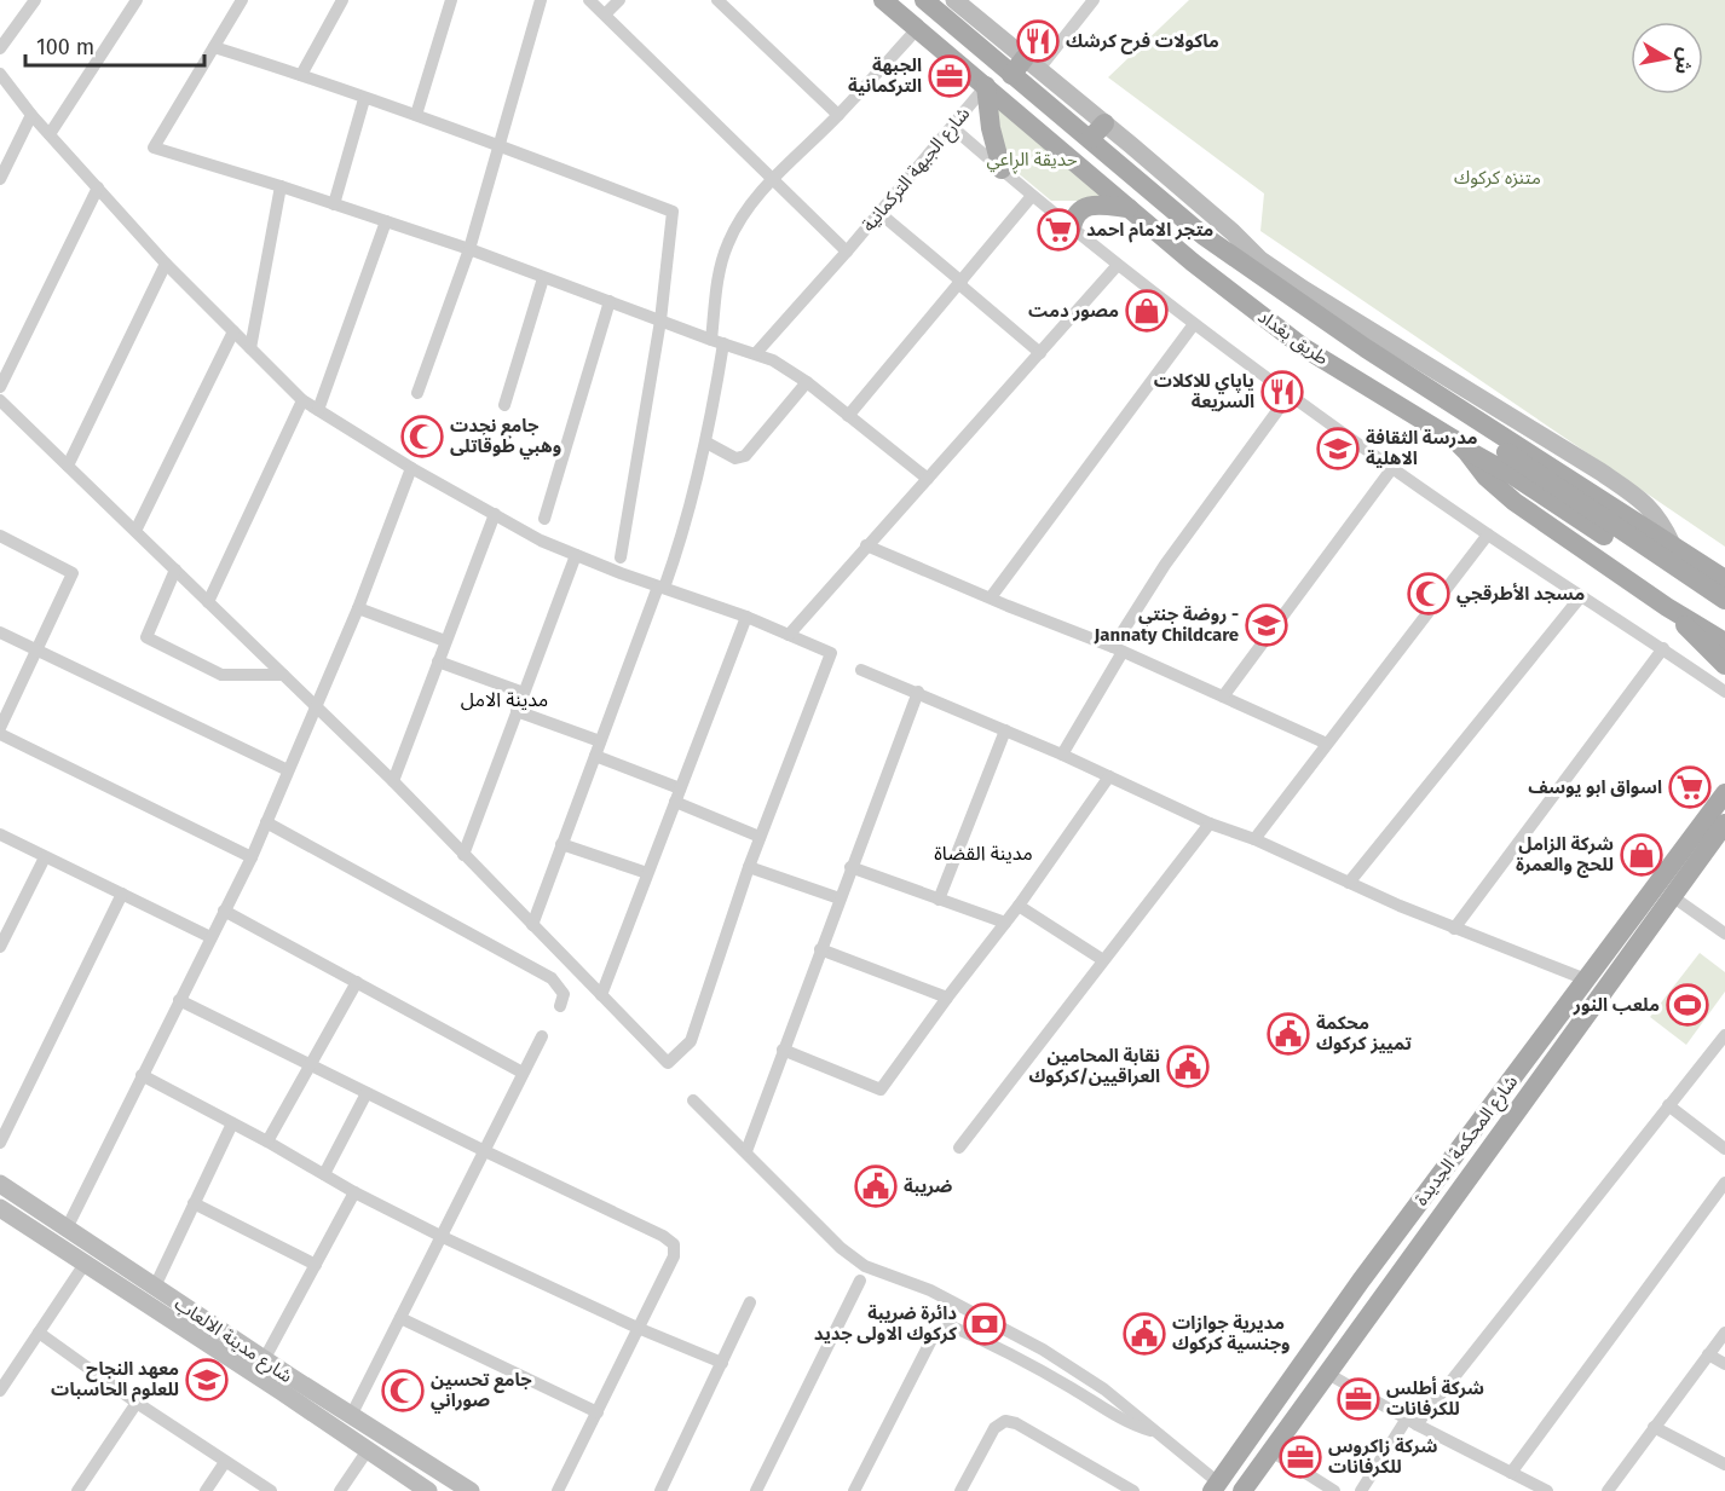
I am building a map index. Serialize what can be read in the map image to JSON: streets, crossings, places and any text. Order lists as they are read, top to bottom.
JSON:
{
  "streets": {
    "main road": ["طريق بغداد", "شارع المحكمة الجديدة", "شارع مدينة الالعاب"],
    "street": ["شارع الجبهة التركمانية"]
  },
  "crossings": [
    ["شارع الجبهة التركمانية", "طريق بغداد"]
  ],
  "districts": ["مدينة الامل", "مدينة القضاة"],
  "parks": ["حدیقة الڕاعي", "متنزه كركوك"],
  "places": {
    "restaurant": ["ماكولات فرح كرشك", "پاپاي للاكلات السريعة"],
    "office": ["الجبهة التركمانية", "شركة أطلس للكرفانات", "شركة زاكروس للكرفانات"],
    "supermarket": ["متجر الامام احمد", "اسواق ابو يوسف"],
    "shop": ["مصور دمت", "شركة الزامل للحج والعمرة"],
    "mosque": ["جامع نجدت وهبي طوقاتلى", "مسجد الأطرقجي", "جامع تحسين صوراني"],
    "school or university": ["مدرسة الثقافة الاهلية", "روضة جنتي - Jannaty Childcare", "معهد النجاح للعلوم الحاسبات"],
    "sports": ["ملعب النور"],
    "public building": [
      "محكمة تمييز كركوك",
      "نقابة المحامين العراقيين/كركوك",
      "ضريبة",
      "مديرية جوازات وجنسية كركوك"
    ],
    "bank": ["دائرة ضريبة كركوك الاولی جدید"]
  },
  "scale_bar": "100 m",
  "north": "right"
}
